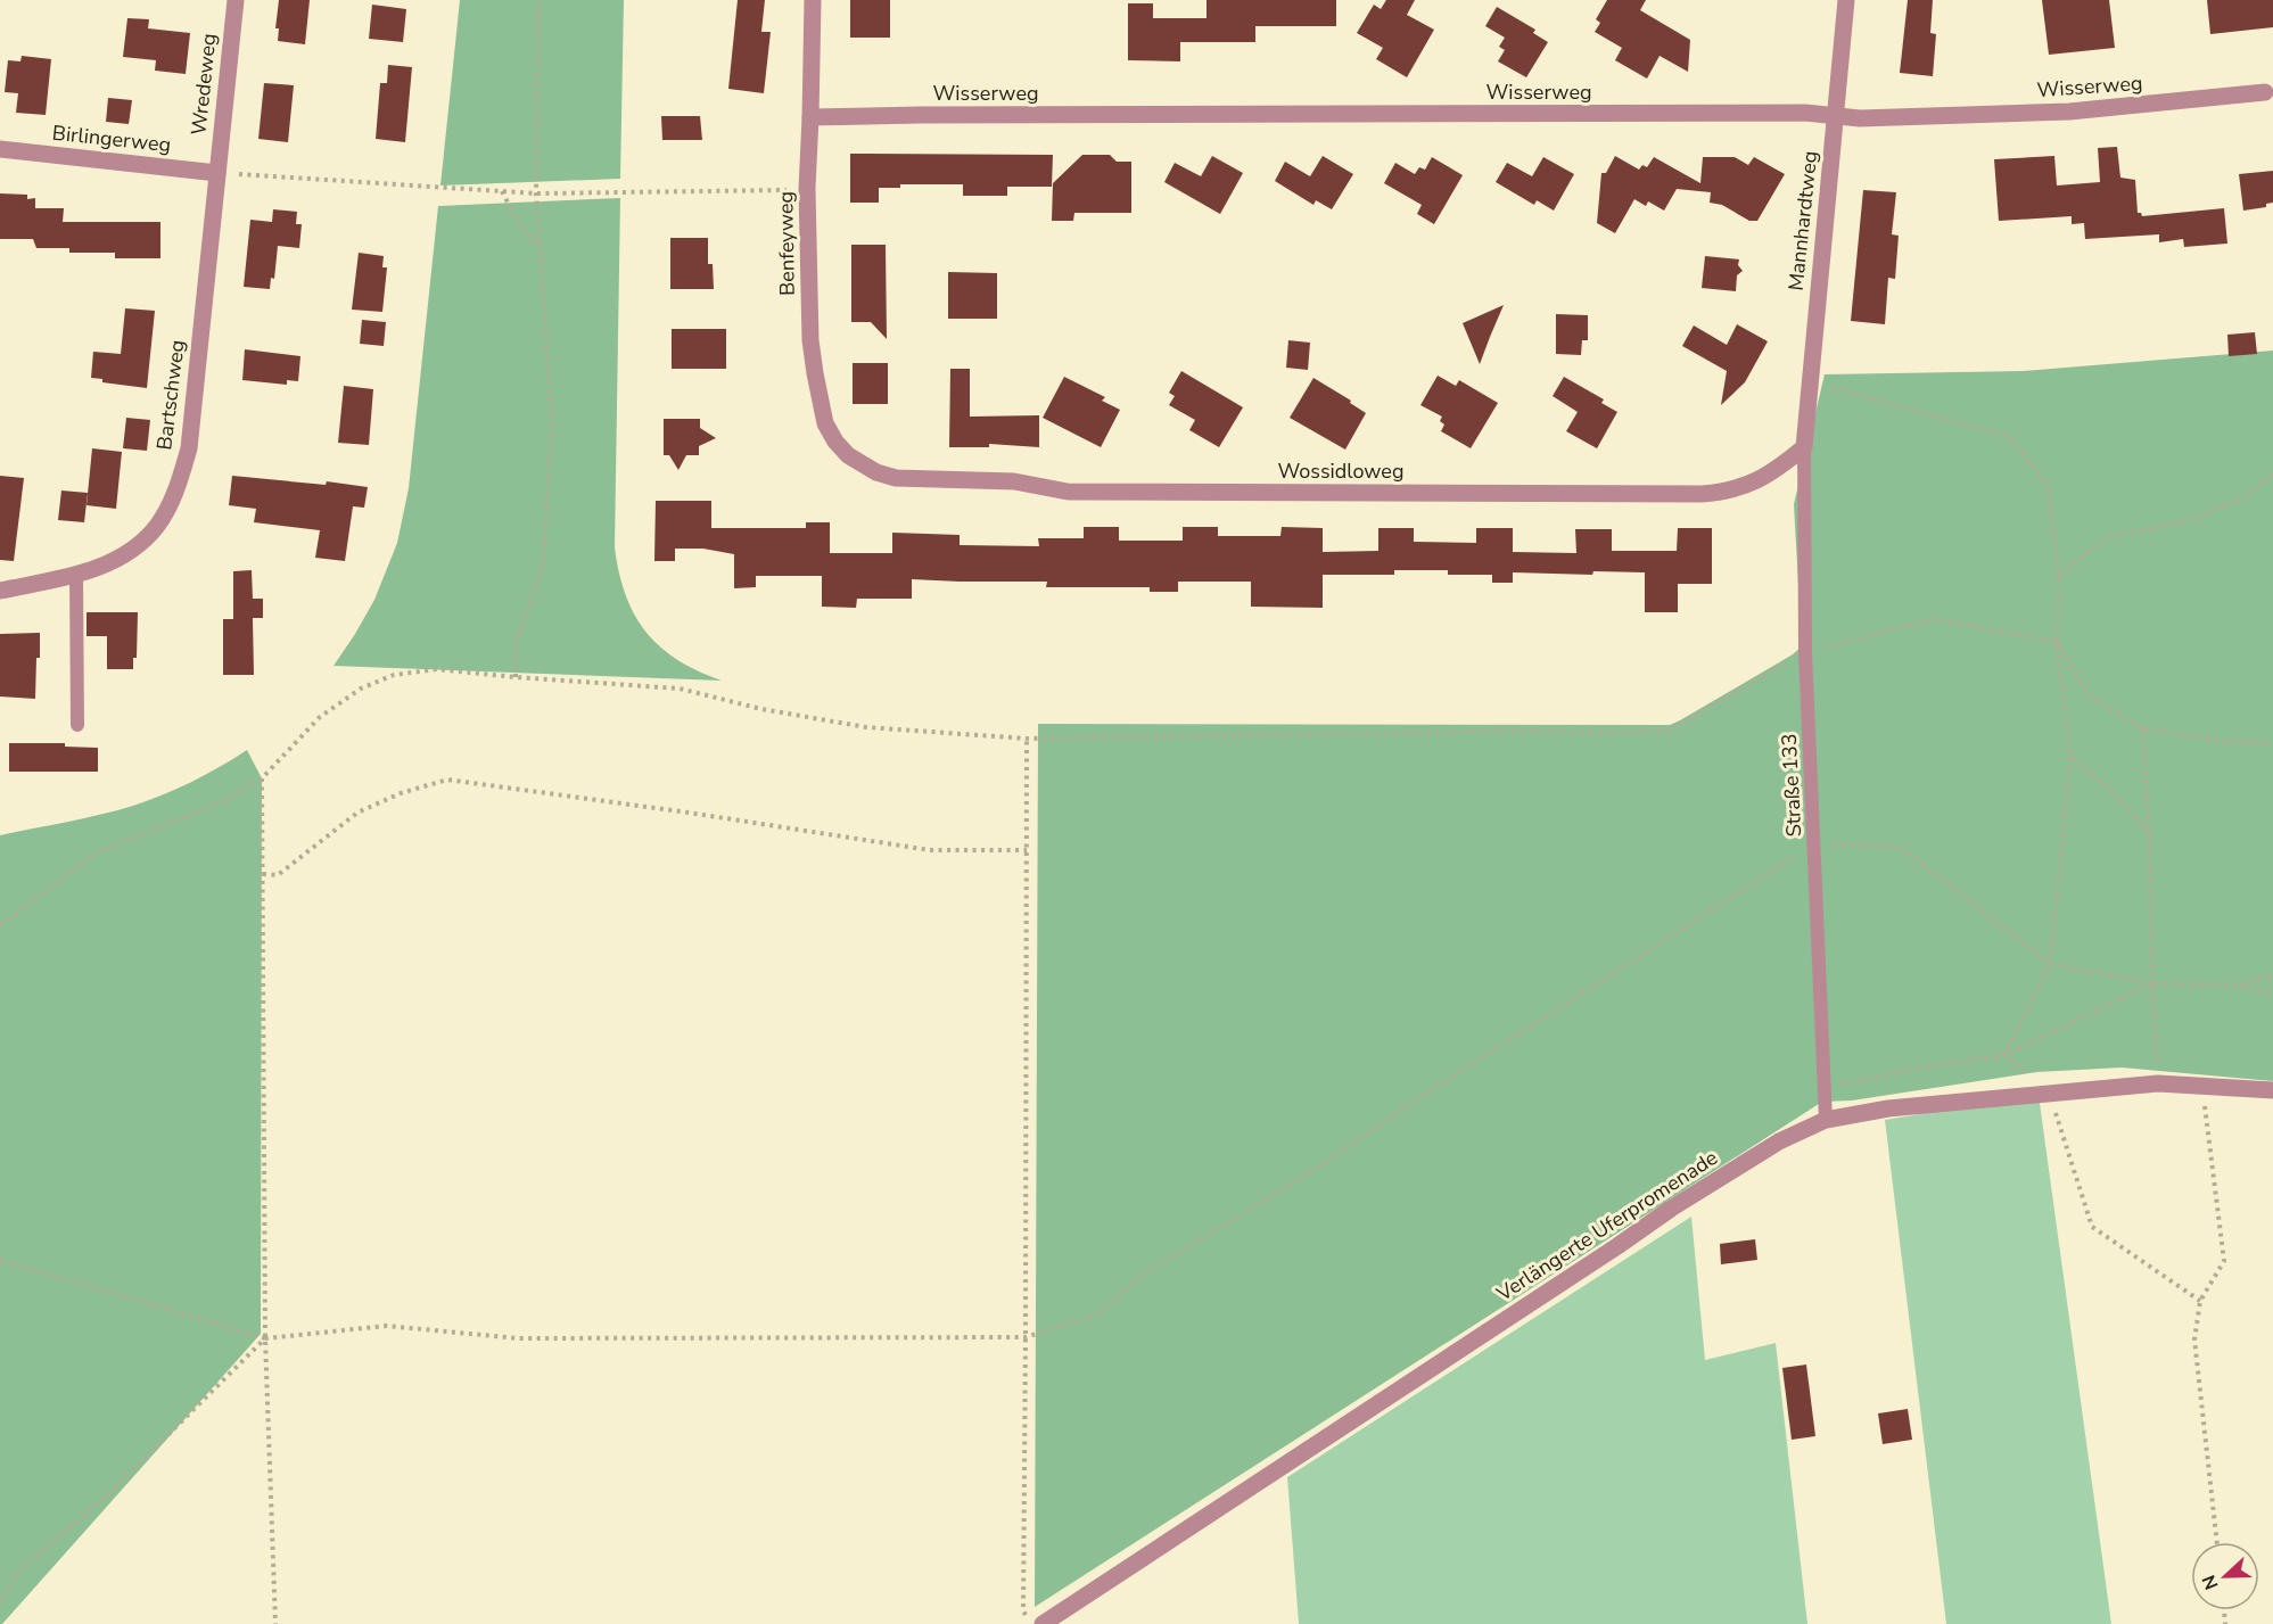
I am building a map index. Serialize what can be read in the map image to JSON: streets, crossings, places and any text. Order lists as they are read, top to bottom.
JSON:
{
  "streets": {
    "street": [
      "Wredeweg",
      "Wisserweg",
      "Birlingerweg",
      "Mannhardtweg",
      "Benfeyweg",
      "Bartschweg",
      "Wossidloweg",
      "Verlängerte Uferpromenade"
    ],
    "lane": ["Straße 133"]
  },
  "crossings": [
    ["Wredeweg", "Birlingerweg"],
    ["Wredeweg", "Bartschweg"],
    ["Wisserweg", "Mannhardtweg"],
    ["Wisserweg", "Benfeyweg"],
    ["Birlingerweg", "Bartschweg"],
    ["Mannhardtweg", "Wossidloweg"],
    ["Mannhardtweg", "Straße 133"],
    ["Benfeyweg", "Wossidloweg"],
    ["Wossidloweg", "Straße 133"],
    ["Straße 133", "Verlängerte Uferpromenade"]
  ],
  "north": "left"
}
